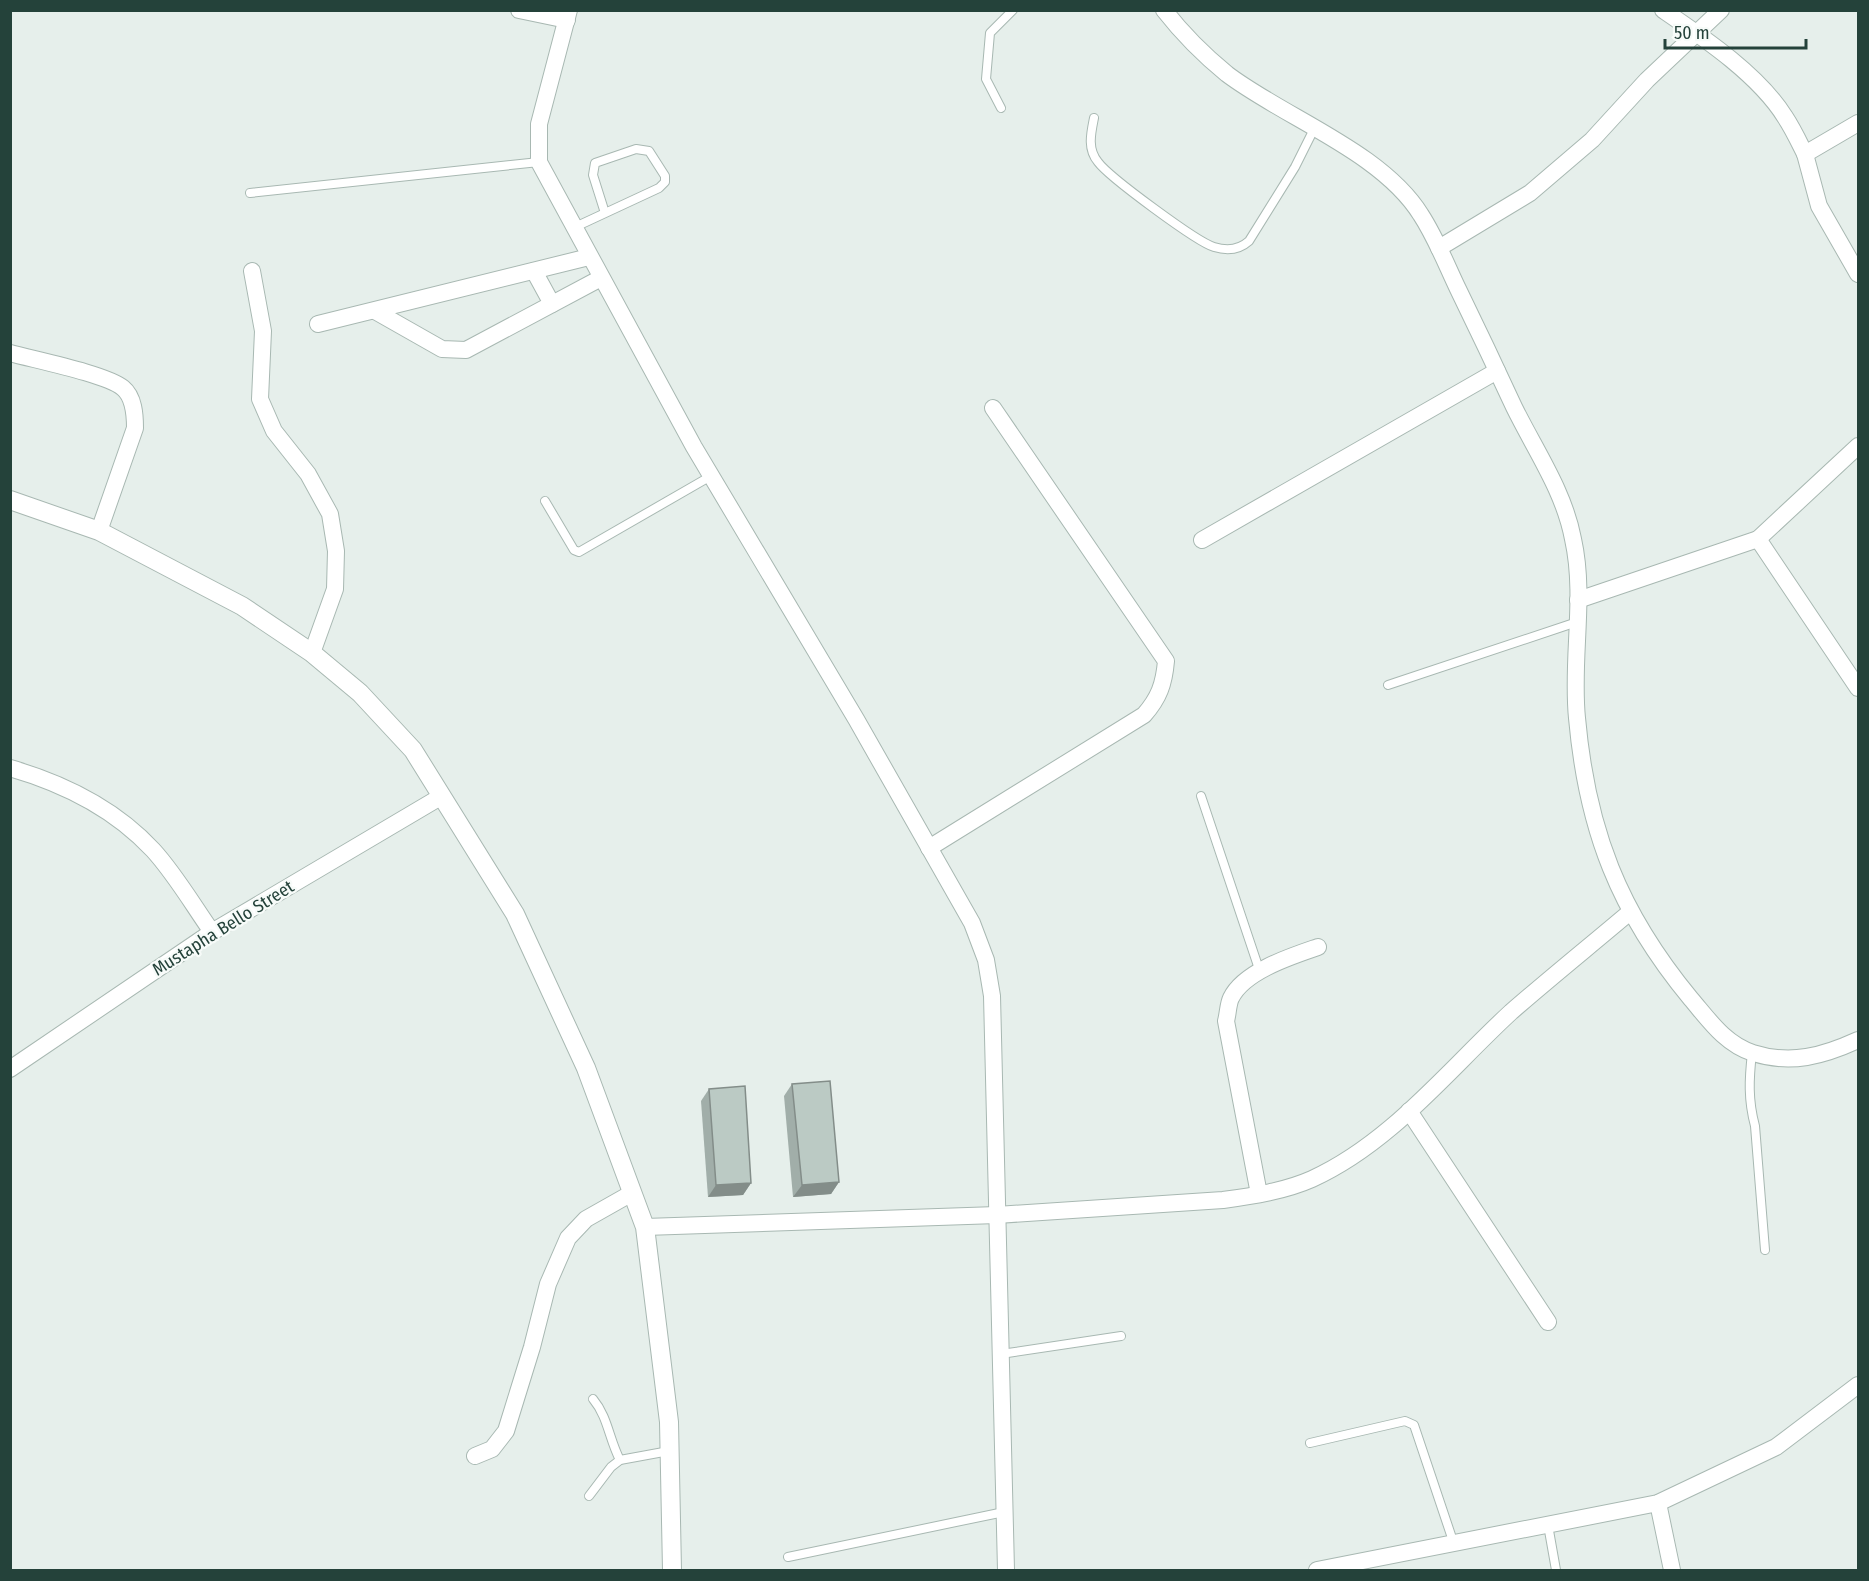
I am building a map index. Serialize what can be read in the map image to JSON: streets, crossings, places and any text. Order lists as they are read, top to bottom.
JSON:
{
  "streets": {
    "street": ["Mustapha Bello Street"]
  },
  "scale_bar": "50 m"
}
